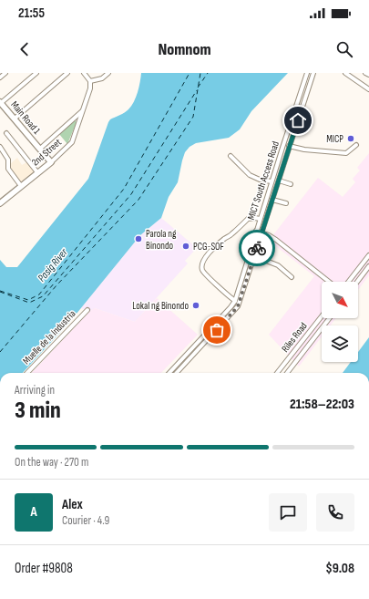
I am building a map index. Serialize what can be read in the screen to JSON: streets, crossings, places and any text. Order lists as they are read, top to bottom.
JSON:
{
  "streets": {
    "street": [
      "Main Road 1",
      "2nd Street",
      "MICT South Access Road",
      "Muelle de la Industria",
      "Riles Road"
    ]
  },
  "crossings": [
    ["Main Road 1", "2nd Street"]
  ],
  "water": ["Pasig River"],
  "places": [
    "MICP",
    "Parola ng Binondo",
    "PCG-SOF",
    "Lokal ng Binondo"
  ],
  "north": "bottom right",
  "page": {
    "status": "21:55",
    "header": "Nomnom",
    "heading": ["3 min", "Arriving in", "21:58–22:03"],
    "panel": [
      "Alex",
      "Courier · 4.9",
      "Order #9808",
      "$9.08"
    ],
    "bar": "On the way · 270 m",
    "round": "A"
  }
}
